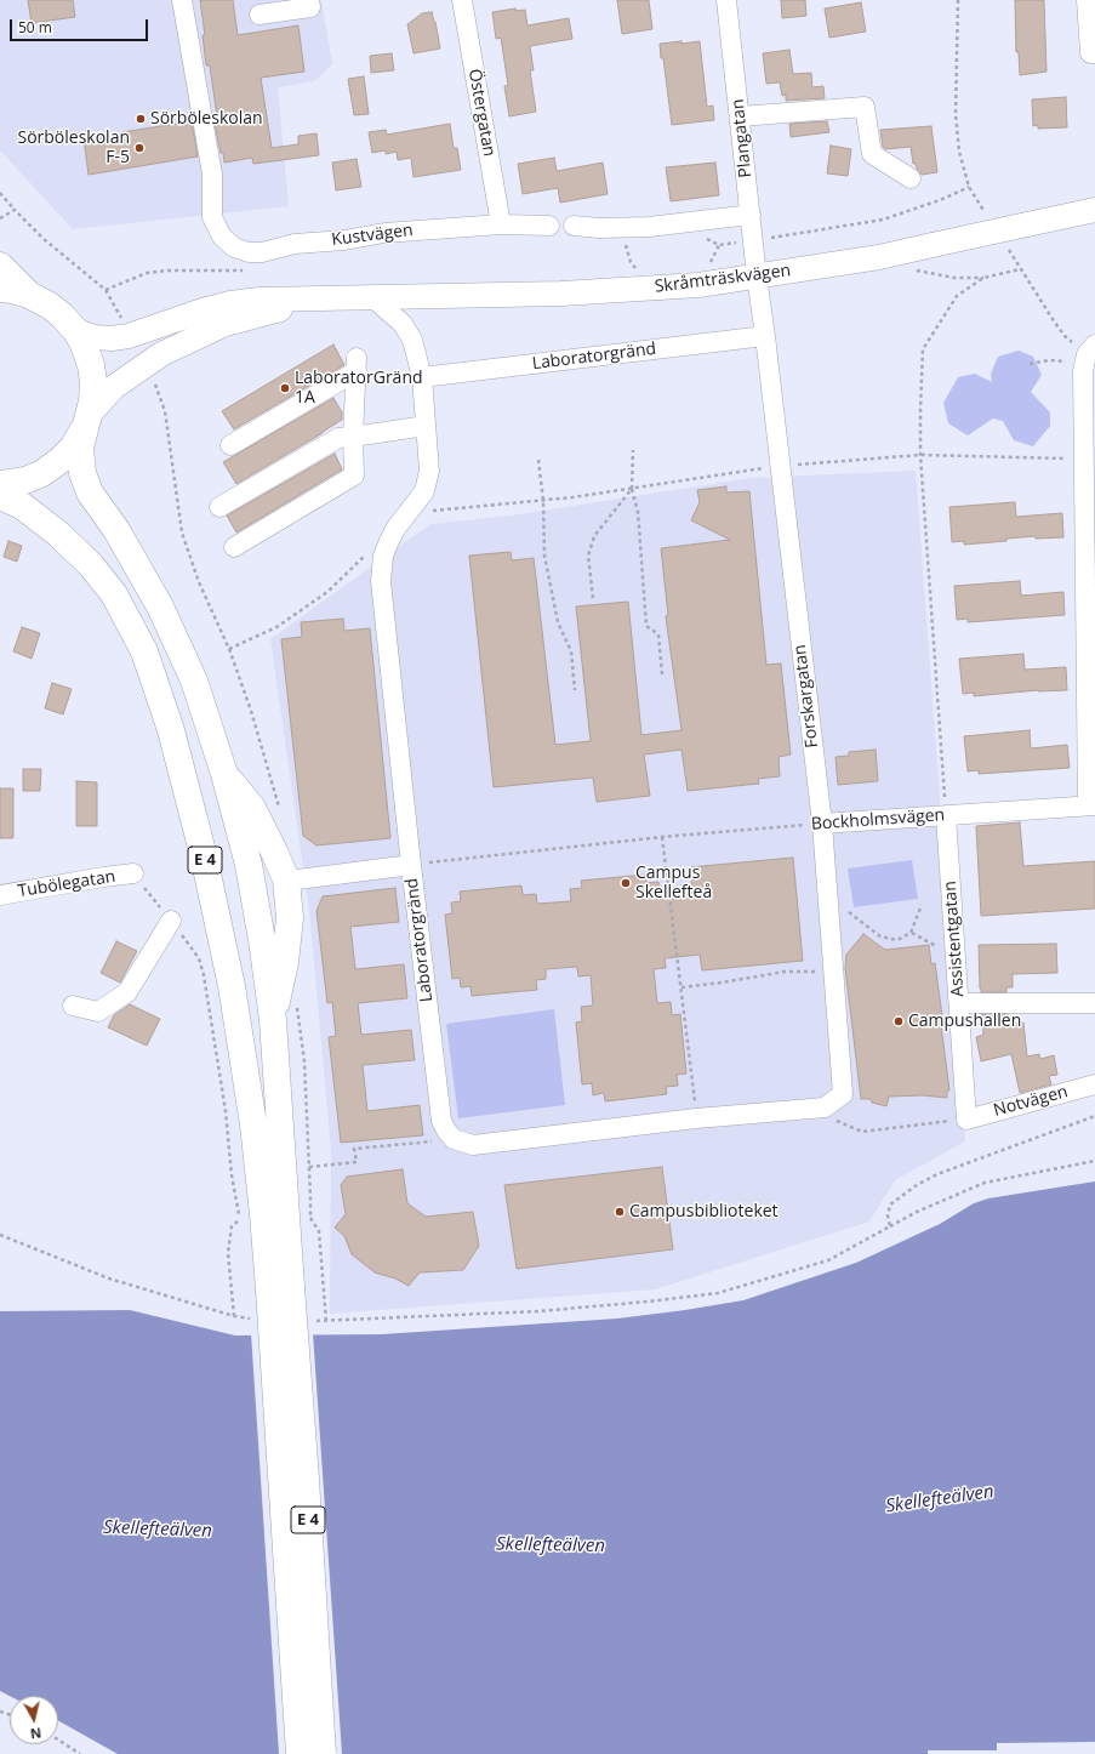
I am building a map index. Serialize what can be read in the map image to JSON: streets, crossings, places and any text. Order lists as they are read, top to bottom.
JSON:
{
  "streets": {
    "highway": ["E 4"],
    "main road": ["Skråmträskvägen"],
    "street": [
      "Östergatan",
      "Plangatan",
      "Kustvägen",
      "Laboratorgränd",
      "Forskargatan",
      "Bockholmsvägen",
      "Tubölegatan",
      "Assistentgatan",
      "Notvägen"
    ]
  },
  "crossings": [
    ["Östergatan", "Kustvägen"],
    ["Plangatan", "Skråmträskvägen"],
    ["Plangatan", "Forskargatan"],
    ["Skråmträskvägen", "Laboratorgränd"],
    ["Skråmträskvägen", "Forskargatan"],
    ["Skråmträskvägen", "E 4"],
    ["Laboratorgränd", "Forskargatan"],
    ["Laboratorgränd", "Bockholmsvägen"],
    ["Forskargatan", "Bockholmsvägen"],
    ["Bockholmsvägen", "Assistentgatan"],
    ["Assistentgatan", "Notvägen"]
  ],
  "water": ["Skellefteälven"],
  "places": [
    "Sörböleskolan",
    "Sörböleskolan F-5",
    "LaboratorGränd 1A",
    "Campus Skellefteå",
    "Campushallen",
    "Campusbiblioteket"
  ],
  "scale_bar": "50 m",
  "north": "bottom"
}
